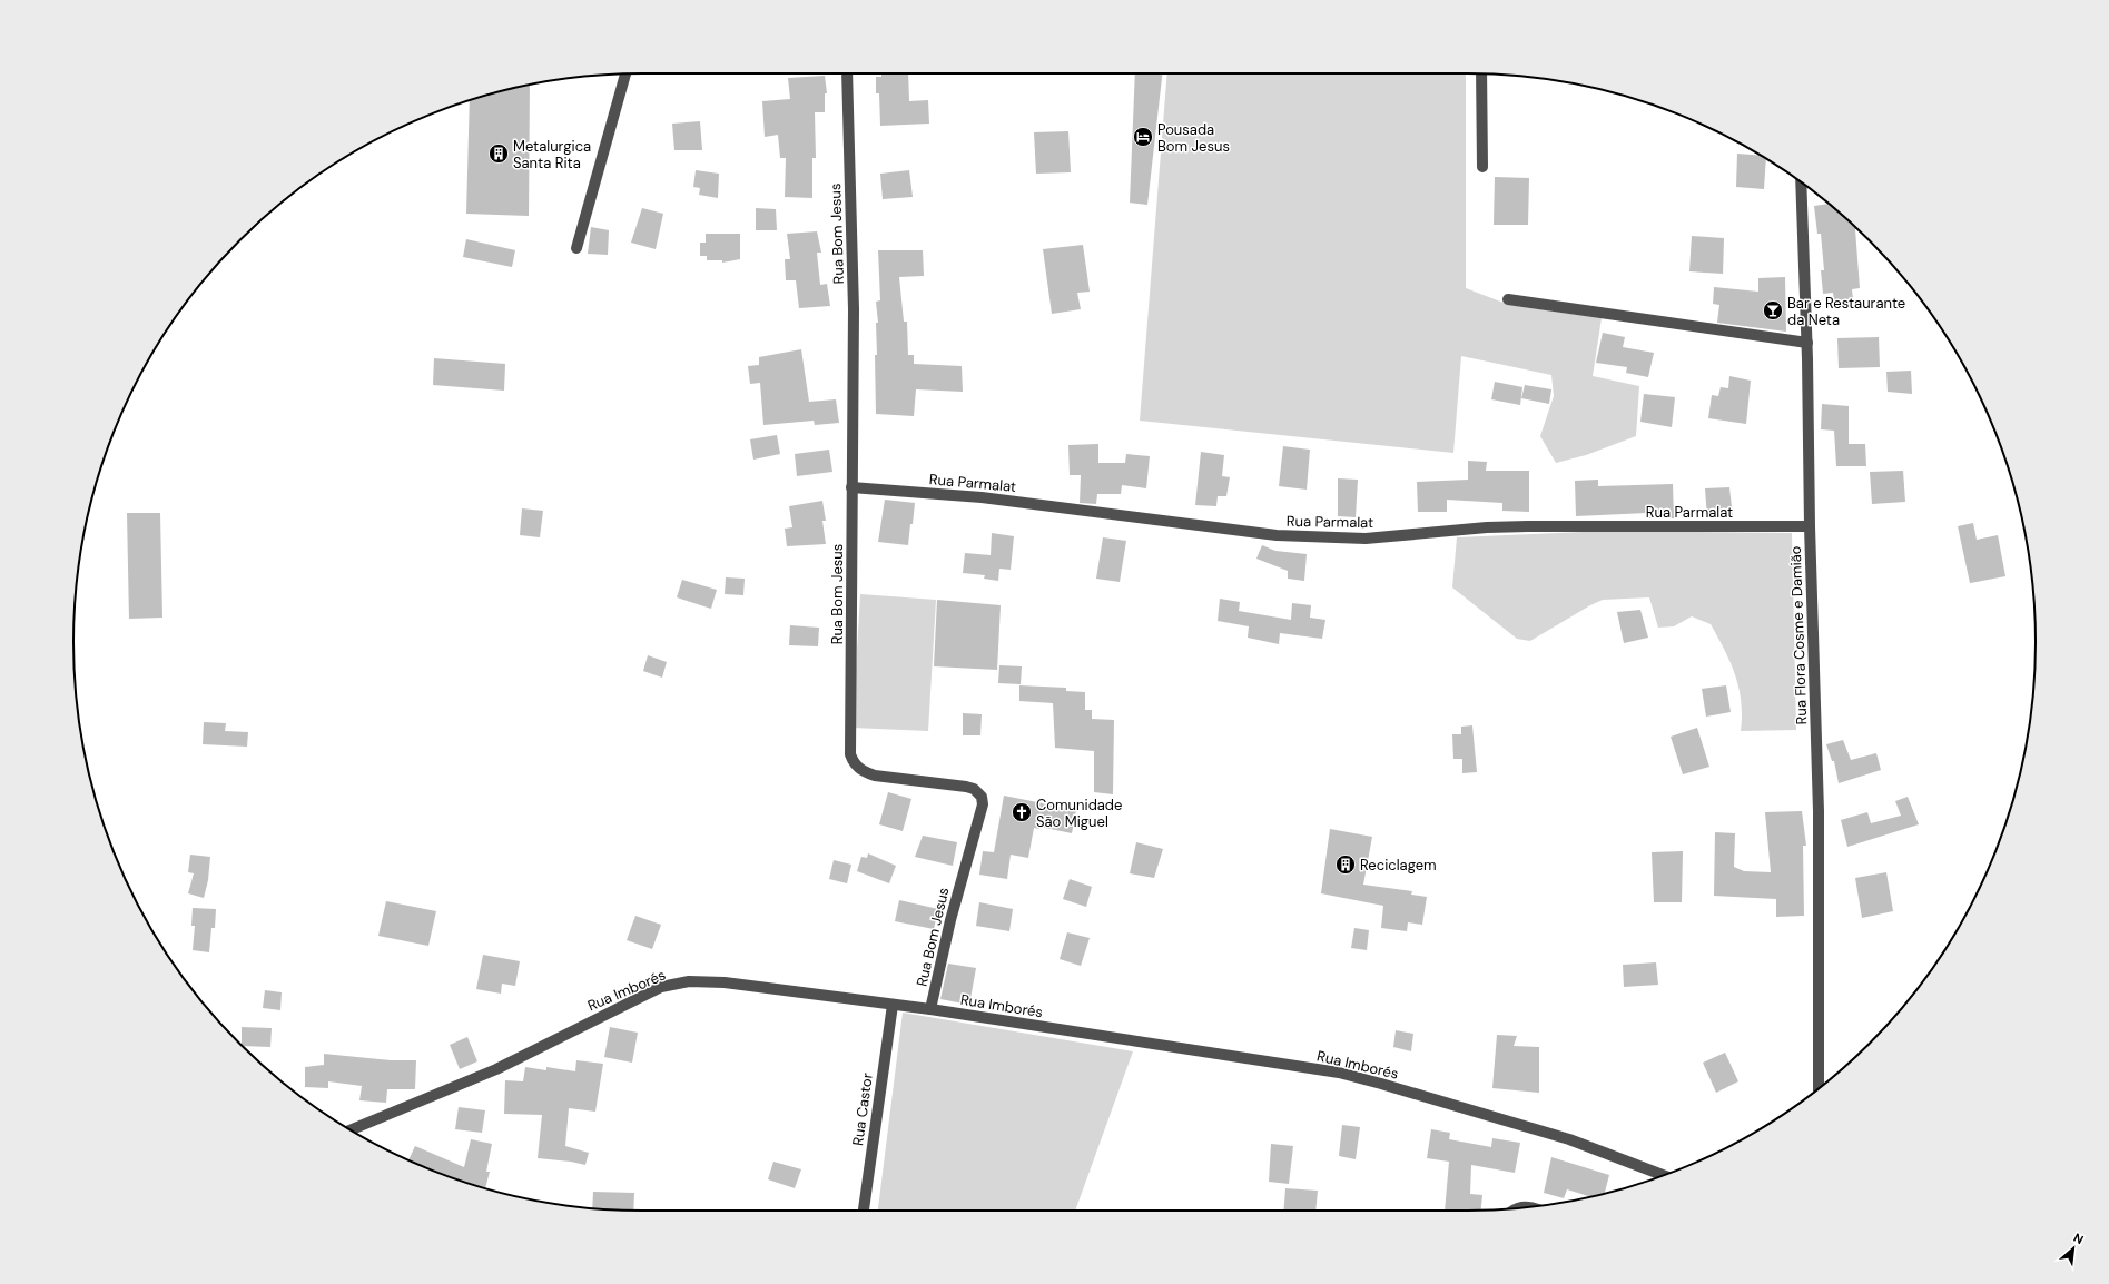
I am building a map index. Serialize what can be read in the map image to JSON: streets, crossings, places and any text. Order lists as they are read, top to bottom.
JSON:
{
  "streets": {
    "street": [
      "Rua Bom Jesus",
      "Rua Parmalat",
      "Rua Flora Cosme e Damião",
      "Rua Imborés",
      "Rua Castor"
    ]
  },
  "crossings": [
    ["Rua Bom Jesus", "Rua Parmalat"],
    ["Rua Bom Jesus", "Rua Imborés"],
    ["Rua Parmalat", "Rua Flora Cosme e Damião"],
    ["Rua Imborés", "Rua Castor"]
  ],
  "places": {
    "hotel": ["Pousada Bom Jesus"],
    "building": ["Metalurgica Santa Rita", "Reciclagem"],
    "bar": ["Bar e Restaurante da Neta"],
    "church": ["Comunidade São Miguel"]
  },
  "north": "top right"
}
